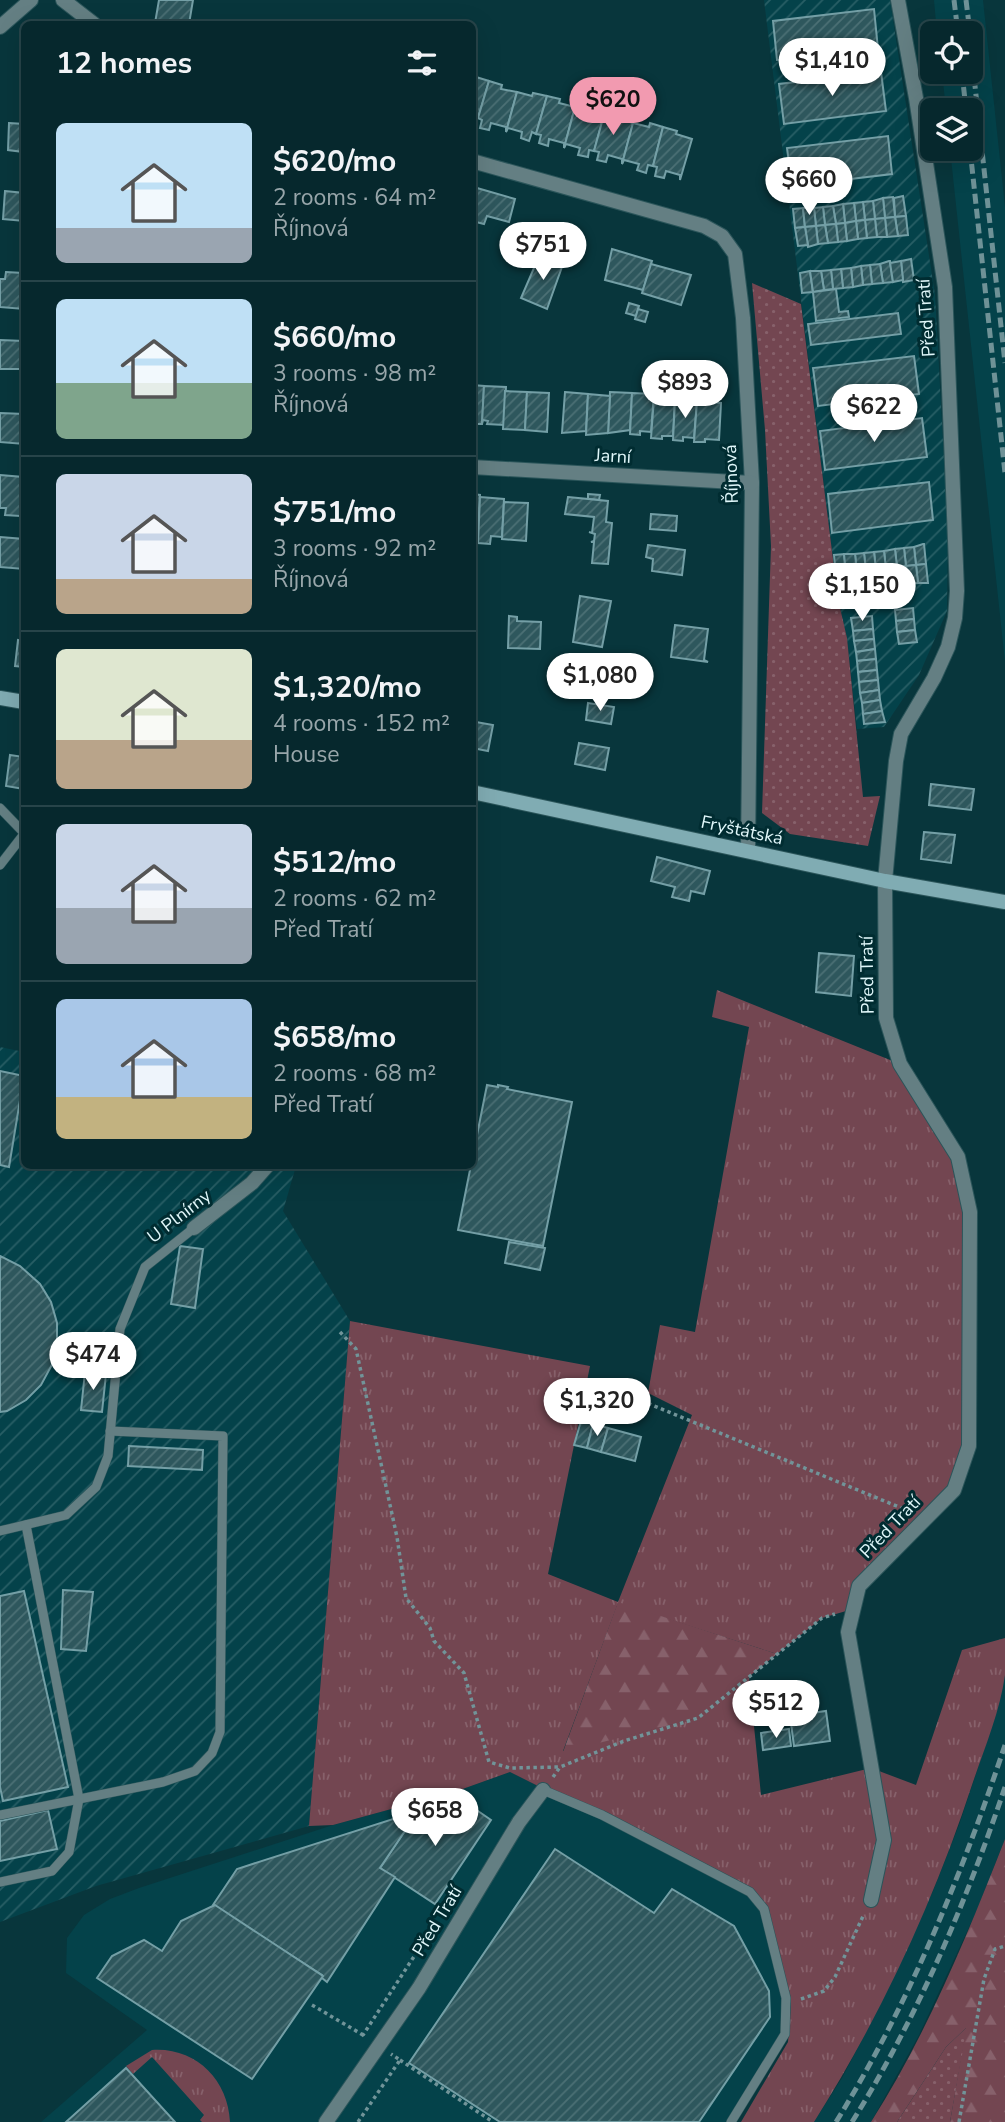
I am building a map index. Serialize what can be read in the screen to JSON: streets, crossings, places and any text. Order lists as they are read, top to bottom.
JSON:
{
  "streets": {
    "street": [
      "Před Tratí",
      "Jarní",
      "Říjnová",
      "Fryštátská",
      "U Plnírny"
    ]
  },
  "crossings": [
    ["Před Tratí", "Fryštátská"],
    ["Jarní", "Říjnová"],
    ["Říjnová", "Fryštátská"]
  ],
  "page": {
    "heading": "12 homes",
    "price": [
      "$1,410",
      "$620",
      "$660",
      "$751",
      "$893",
      "$622",
      "$1,150",
      "$1,080",
      "$474",
      "$1,320",
      "$512",
      "$658"
    ],
    "list": [
      {
        "name": "$620/mo",
        "note": "2 rooms · 64 m² · Říjnová"
      },
      {
        "name": "$660/mo",
        "note": "3 rooms · 98 m² · Říjnová"
      },
      {
        "name": "$751/mo",
        "note": "3 rooms · 92 m² · Říjnová"
      },
      {
        "name": "$1,320/mo",
        "note": "4 rooms · 152 m² · House"
      },
      {
        "name": "$512/mo",
        "note": "2 rooms · 62 m² · Před Tratí"
      },
      {
        "name": "$658/mo",
        "note": "2 rooms · 68 m² · Před Tratí"
      }
    ]
  }
}
